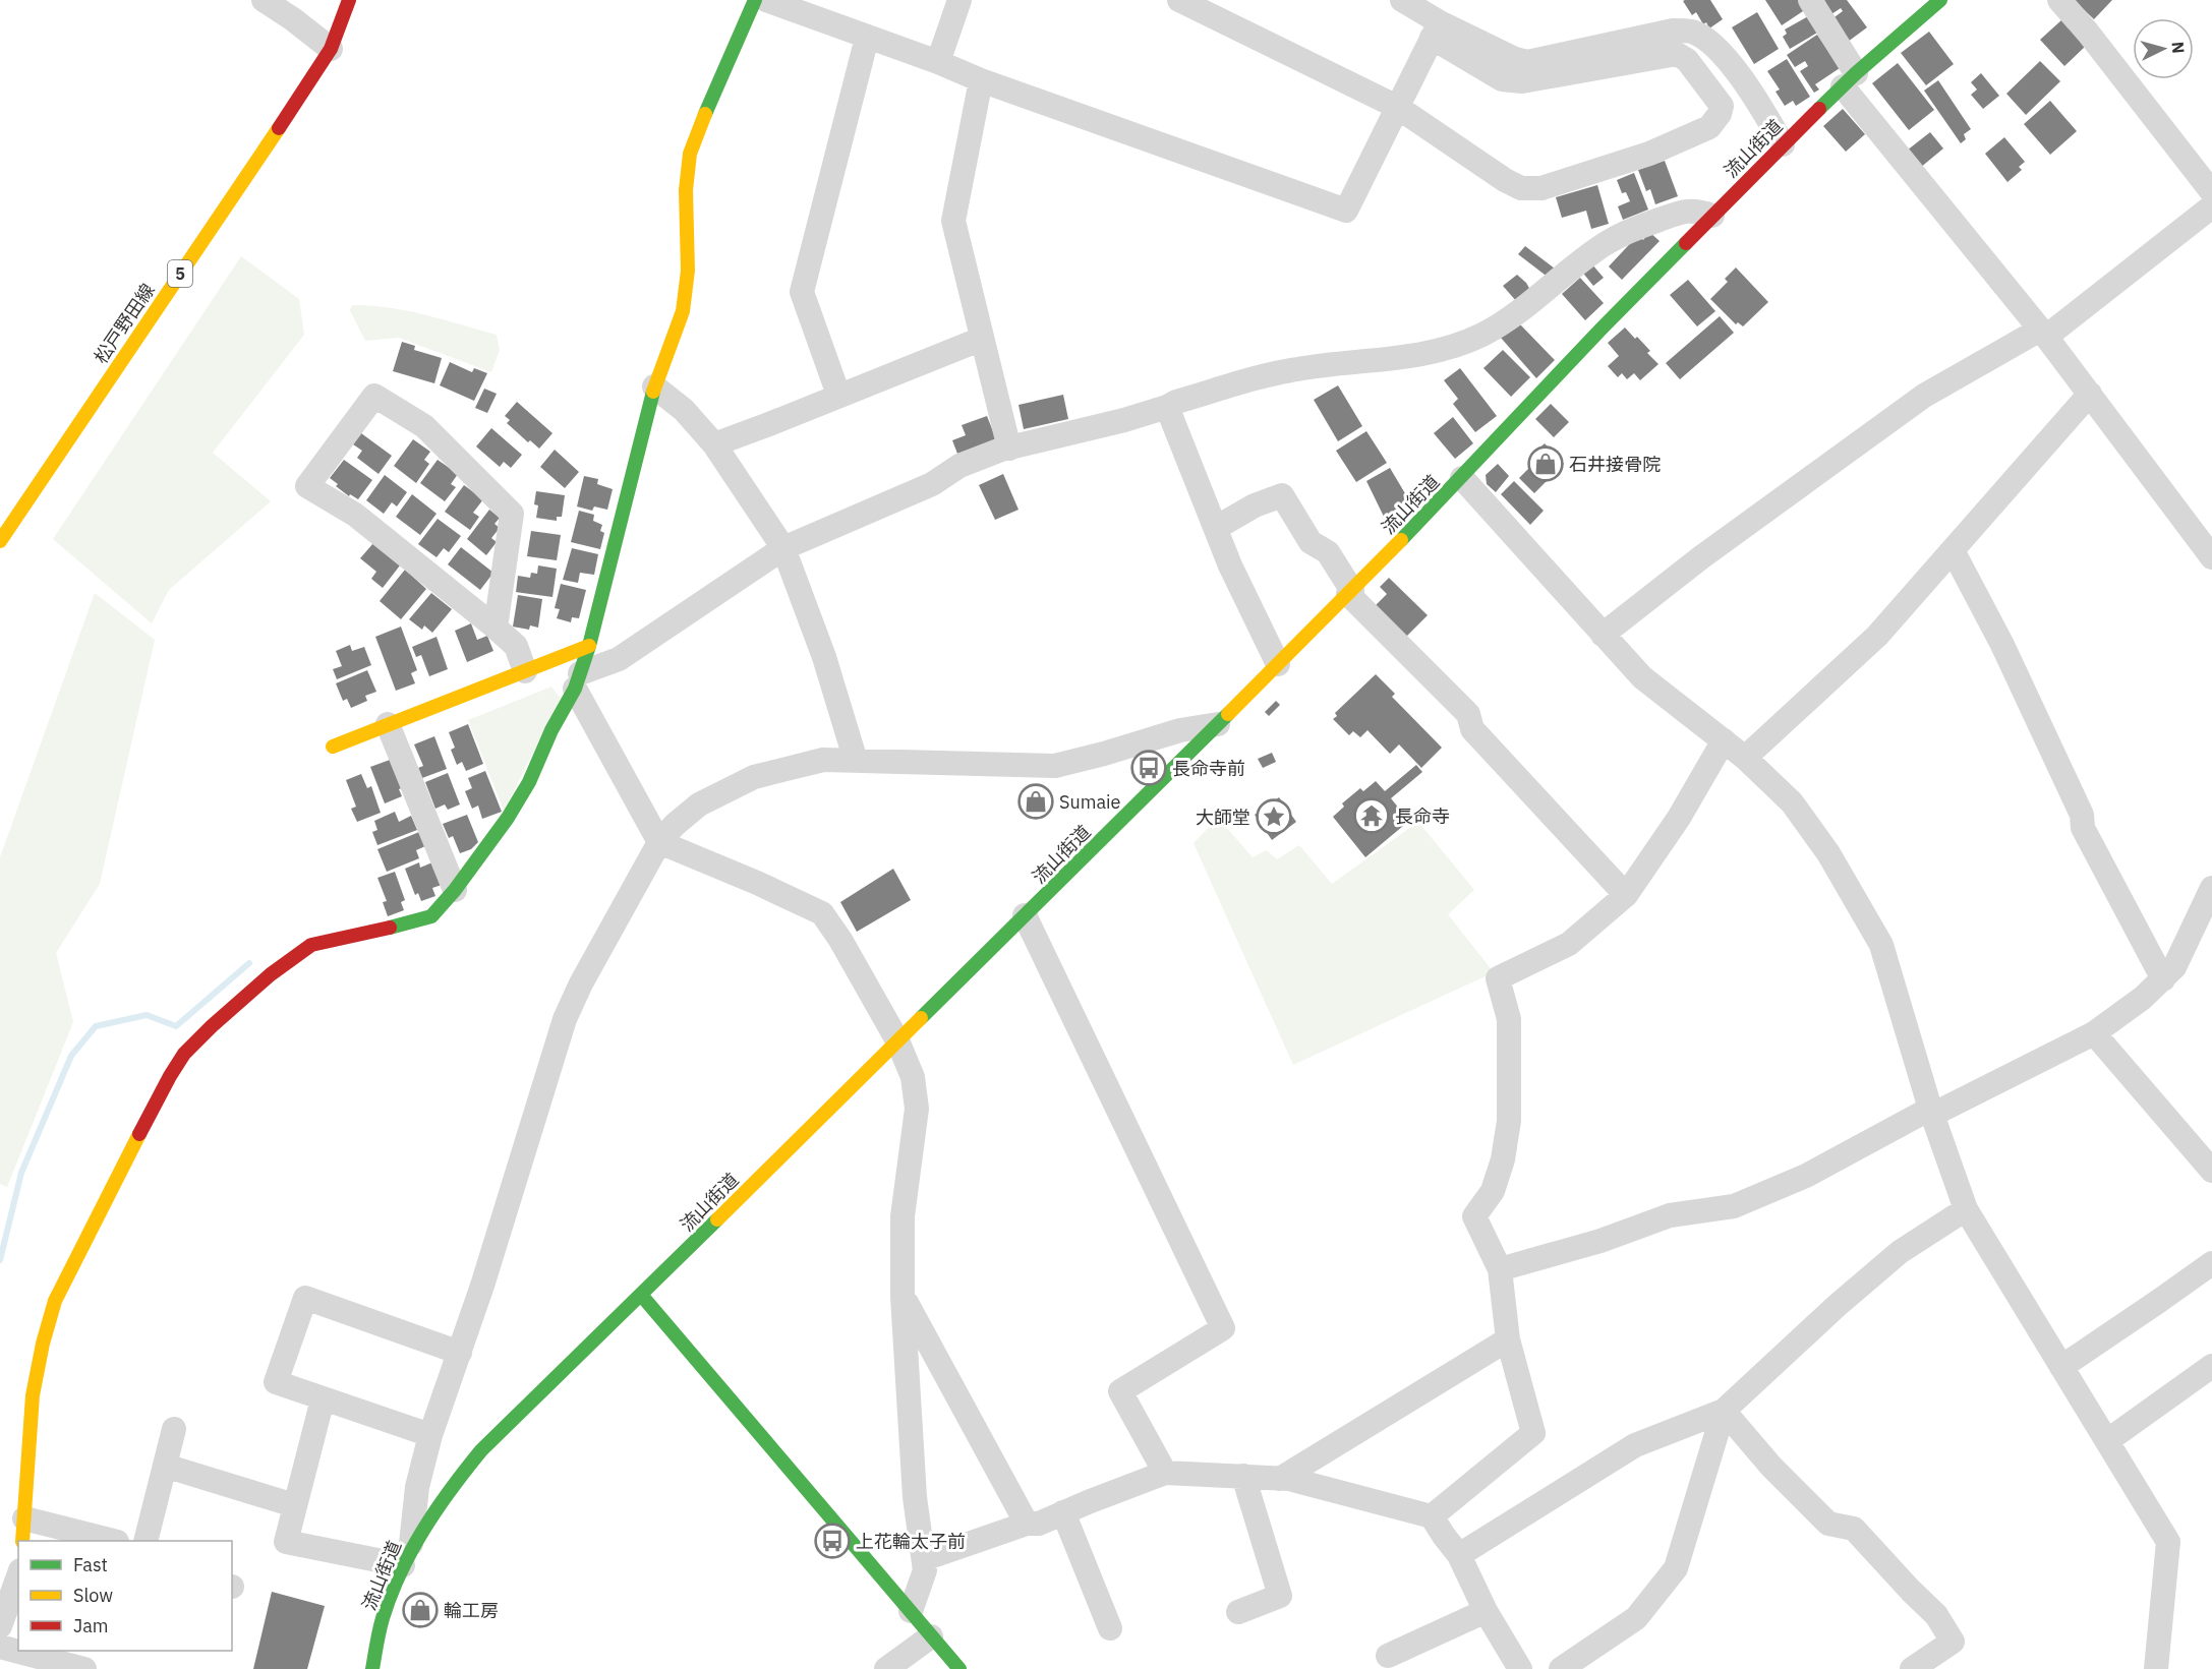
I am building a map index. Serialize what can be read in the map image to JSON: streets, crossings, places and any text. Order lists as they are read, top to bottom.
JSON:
{
  "streets": {
    "street": ["流山街道", "5", "松戸野田線"]
  },
  "places": {
    "shop": ["石井接骨院", "Sumaie", "輪工房"],
    "bus stop": ["長命寺前", "上花輪太子前"],
    "temple": ["長命寺"],
    "place": ["大師堂"]
  },
  "legend": ["Fast", "Slow", "Jam"],
  "north": "right"
}
